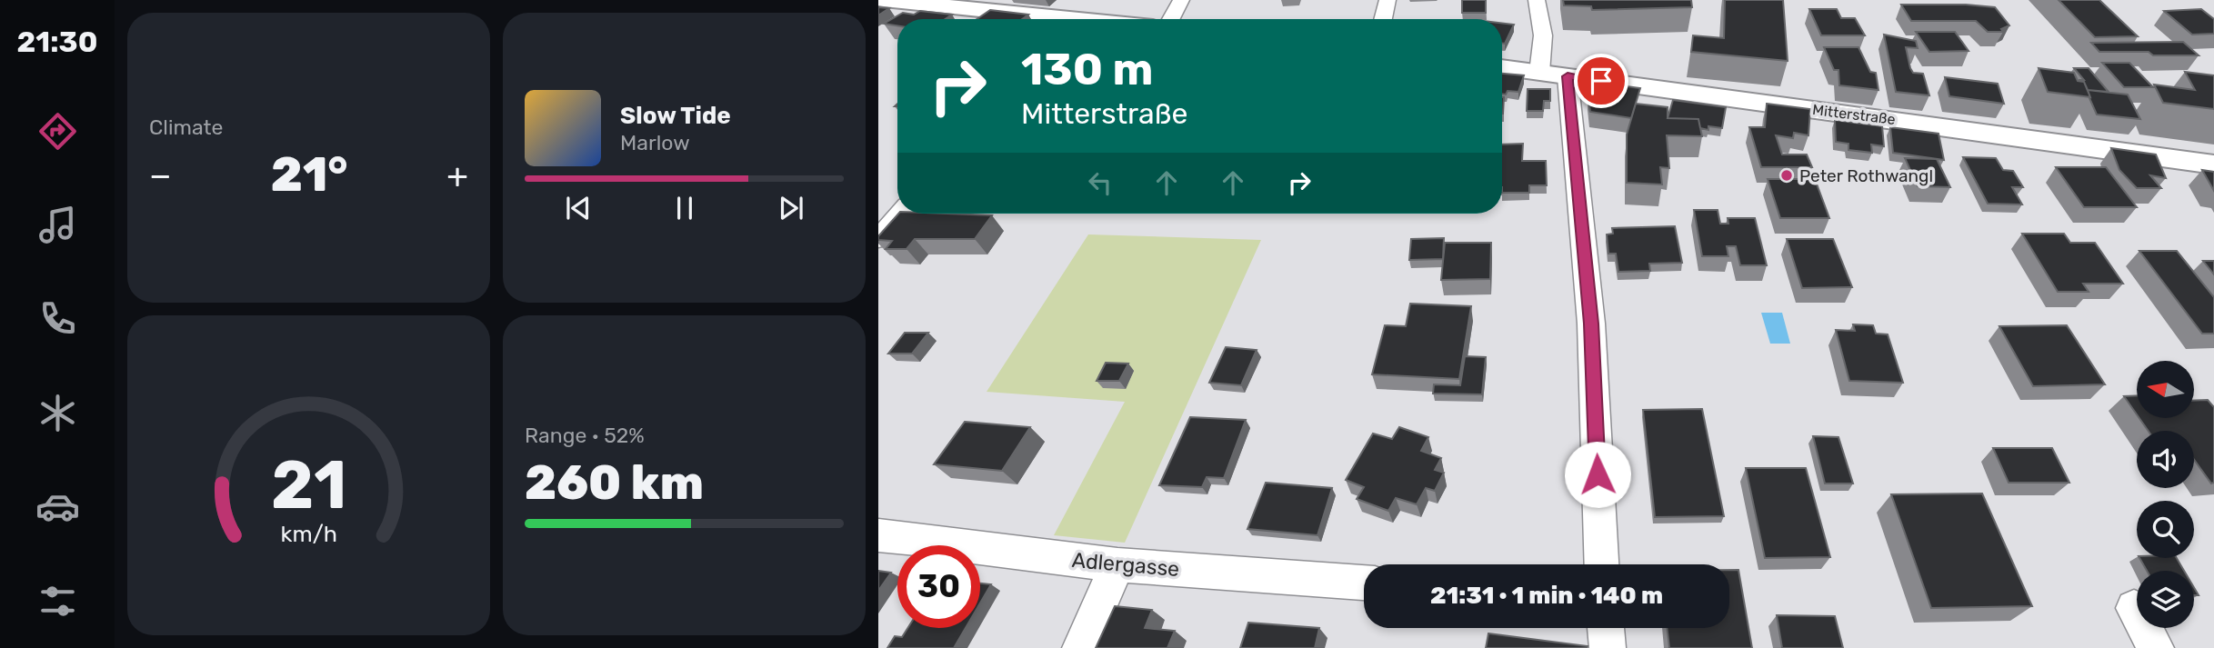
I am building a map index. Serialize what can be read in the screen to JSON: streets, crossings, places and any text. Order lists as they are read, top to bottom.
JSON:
{
  "streets": {
    "main road": ["Mitterstraße"],
    "street": ["Adlergasse"]
  },
  "places": ["Peter Rothwangl"],
  "north": "left",
  "page": {
    "tabs": "21:30",
    "tile": [
      "Climate",
      ["Range · 52%", "260 km"]
    ],
    "turn": ["130 m", "Mitterstraße"],
    "song": ["Slow Tide", "Marlow"],
    "heat": ["−", "21°", "+"],
    "limit": "30",
    "trip": "21:31 · 1 min · 140 m",
    "gauge": ["21", "km/h"]
  }
}
